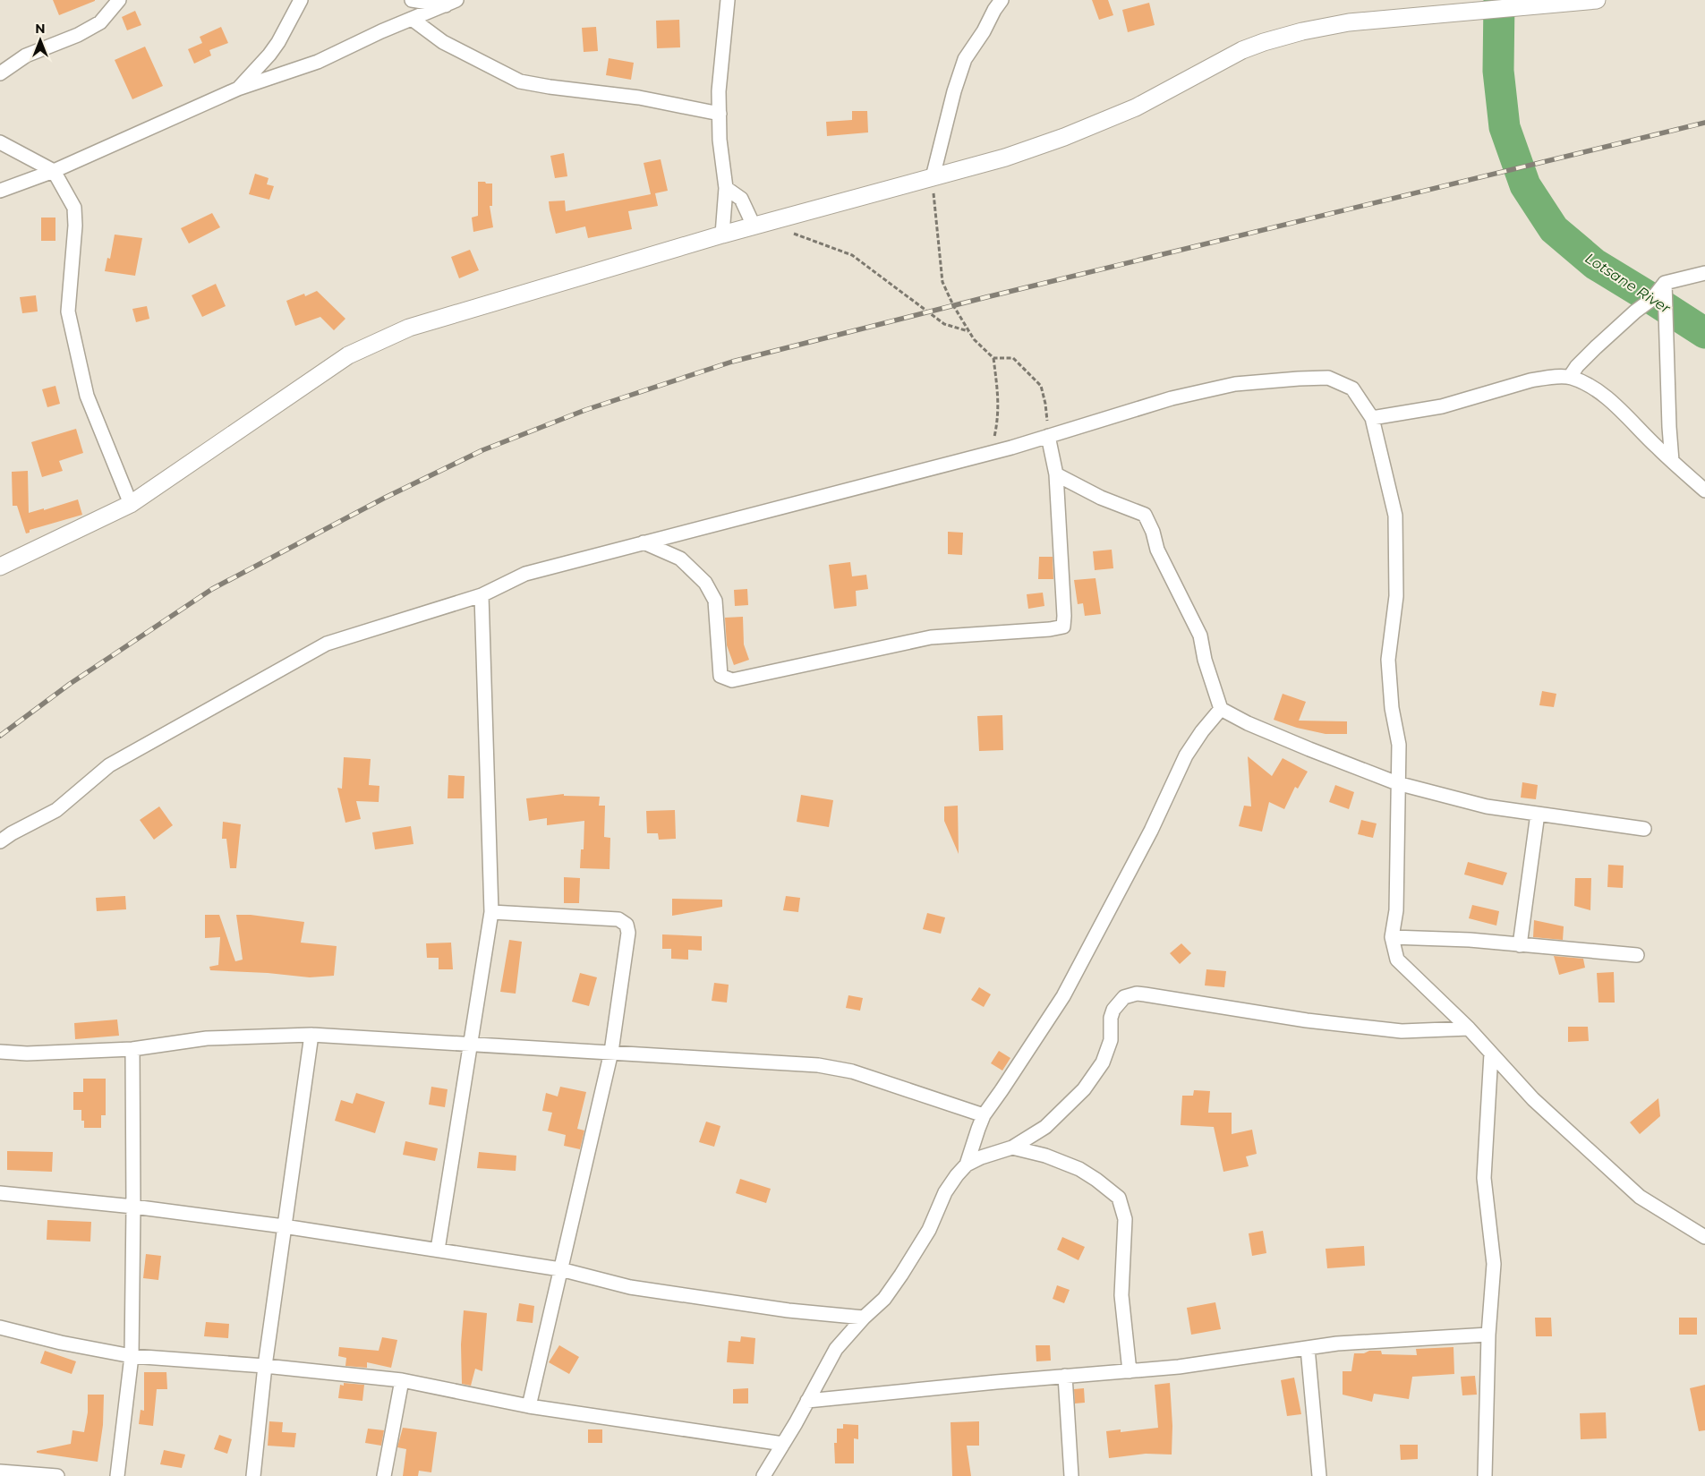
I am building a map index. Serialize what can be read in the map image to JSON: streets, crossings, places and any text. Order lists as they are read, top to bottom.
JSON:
{
  "water": ["Lotsane River"],
  "north": "top"
}
